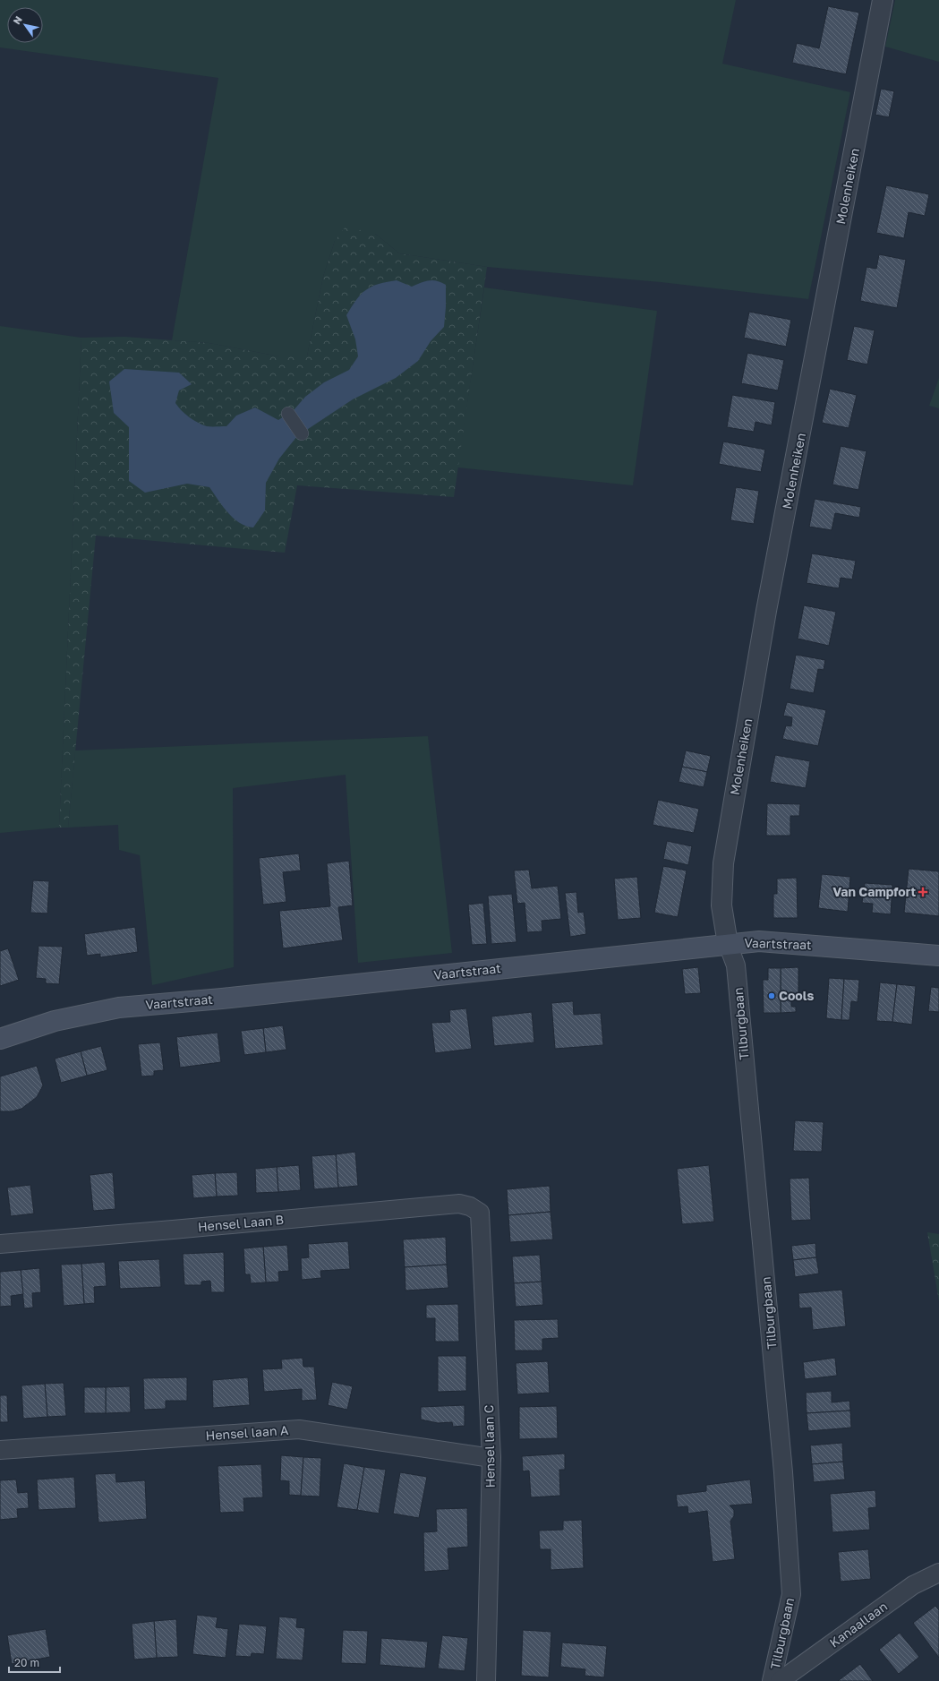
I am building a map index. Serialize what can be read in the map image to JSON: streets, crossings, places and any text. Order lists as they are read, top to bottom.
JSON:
{
  "streets": {
    "main road": ["Vaartstraat"],
    "street": [
      "Molenheiken",
      "Tilburgbaan",
      "Hensel Laan B",
      "Hensel laan A",
      "Hensel laan C",
      "Kanaallaan"
    ]
  },
  "crossings": [
    ["Molenheiken", "Vaartstraat"],
    ["Molenheiken", "Tilburgbaan"],
    ["Vaartstraat", "Tilburgbaan"],
    ["Hensel Laan B", "Hensel laan C"],
    ["Hensel laan A", "Hensel laan C"]
  ],
  "places": {
    "health": ["Van Campfort"],
    "other": ["Cools"]
  },
  "scale_bar": "20 m",
  "north": "top left"
}
